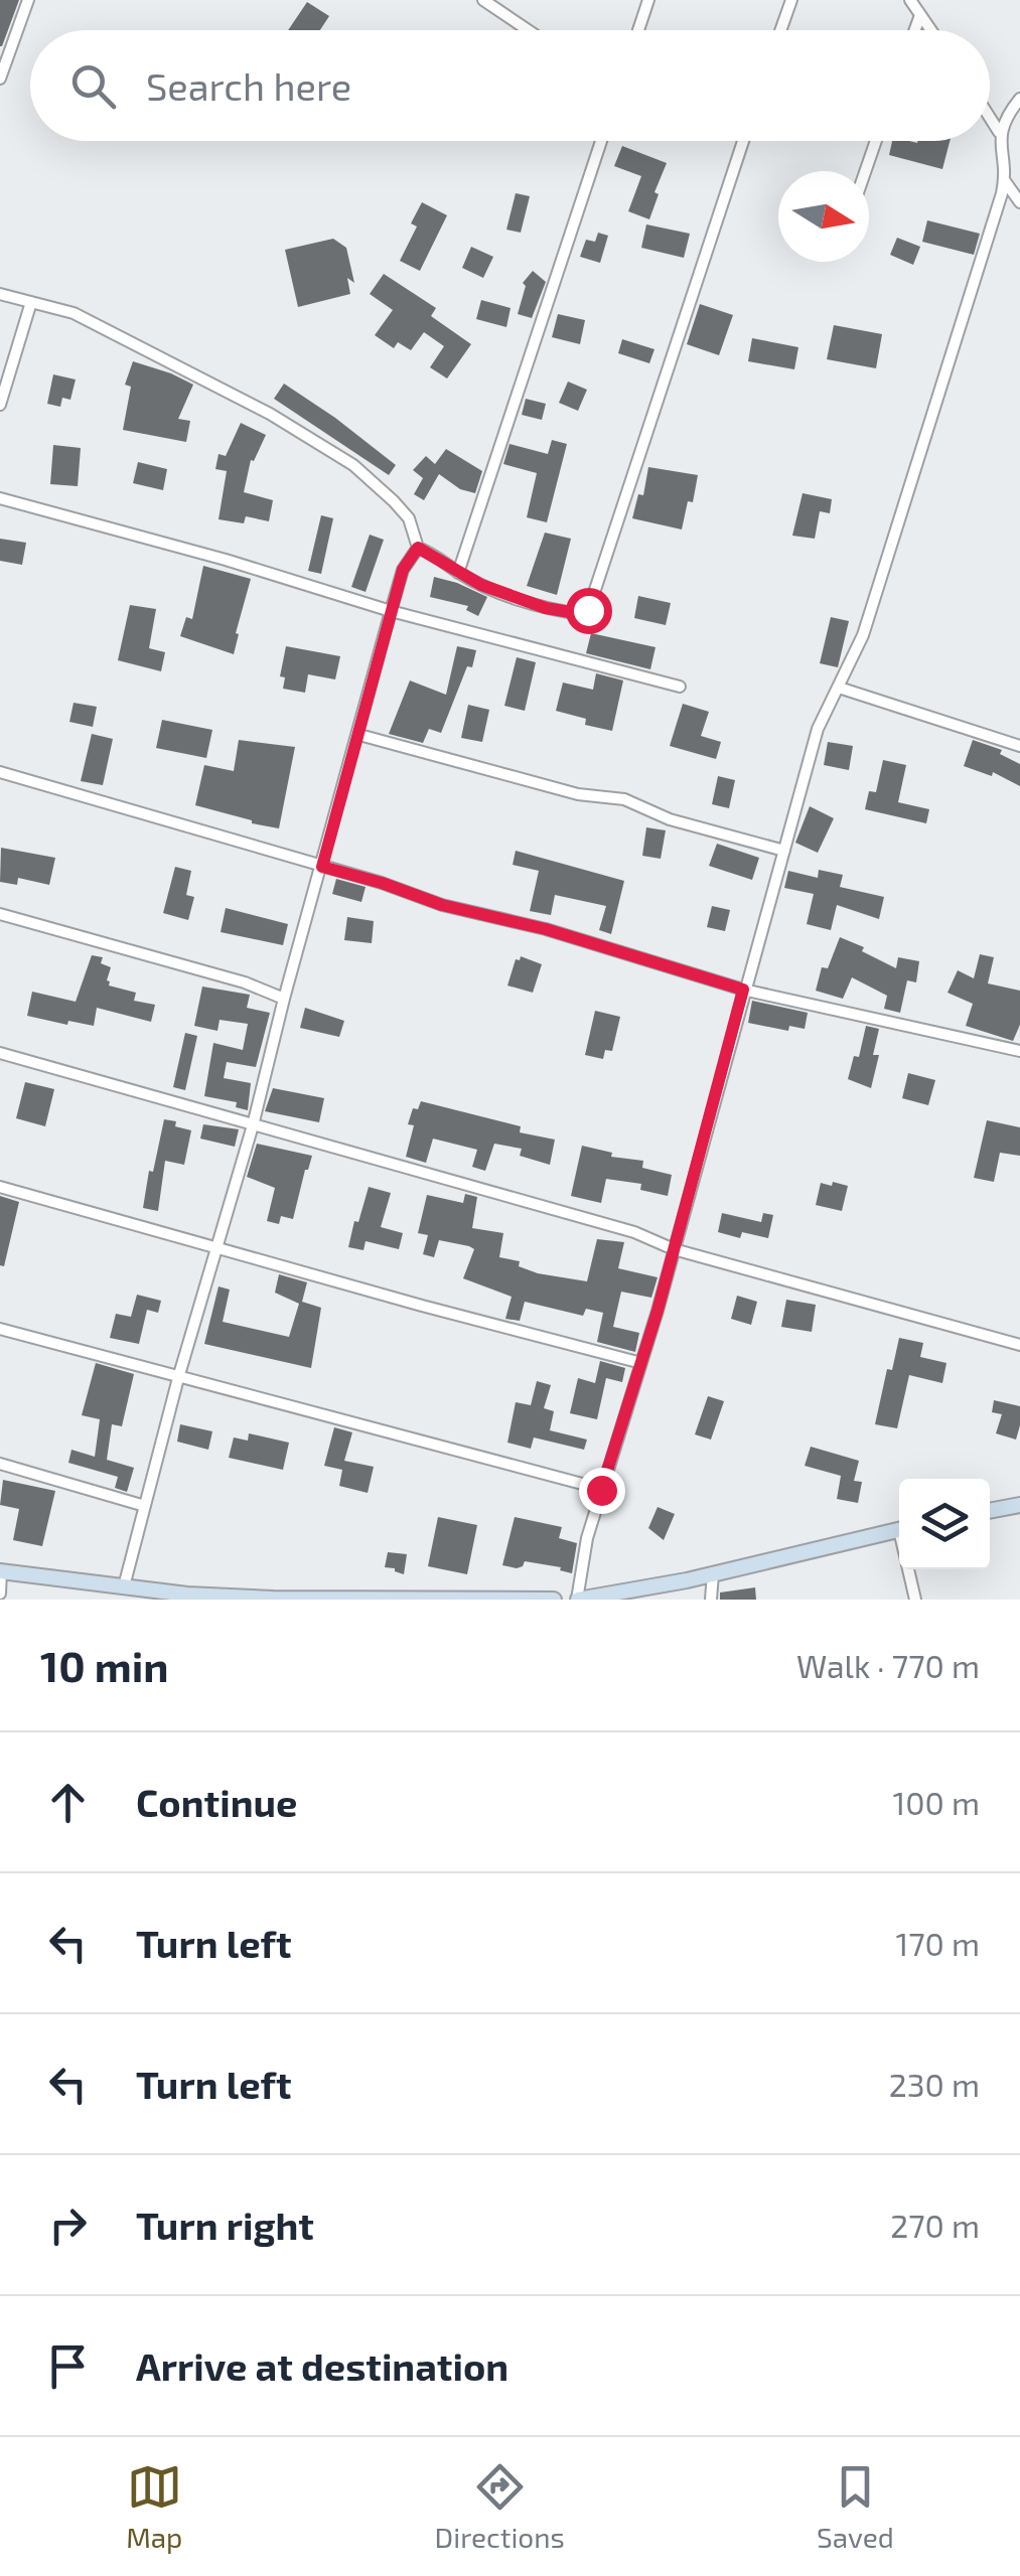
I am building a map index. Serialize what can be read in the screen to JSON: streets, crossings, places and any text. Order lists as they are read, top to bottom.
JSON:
{
  "north": "right",
  "page": {
    "search": "Search here",
    "heading": ["10 min", "Walk · 770 m"],
    "list": [
      ["Continue", "100 m"],
      ["Turn left", "170 m"],
      ["Turn left", "230 m"],
      ["Turn right", "270 m"],
      "Arrive at destination"
    ],
    "nav": ["Map", "Directions", "Saved"]
  }
}
